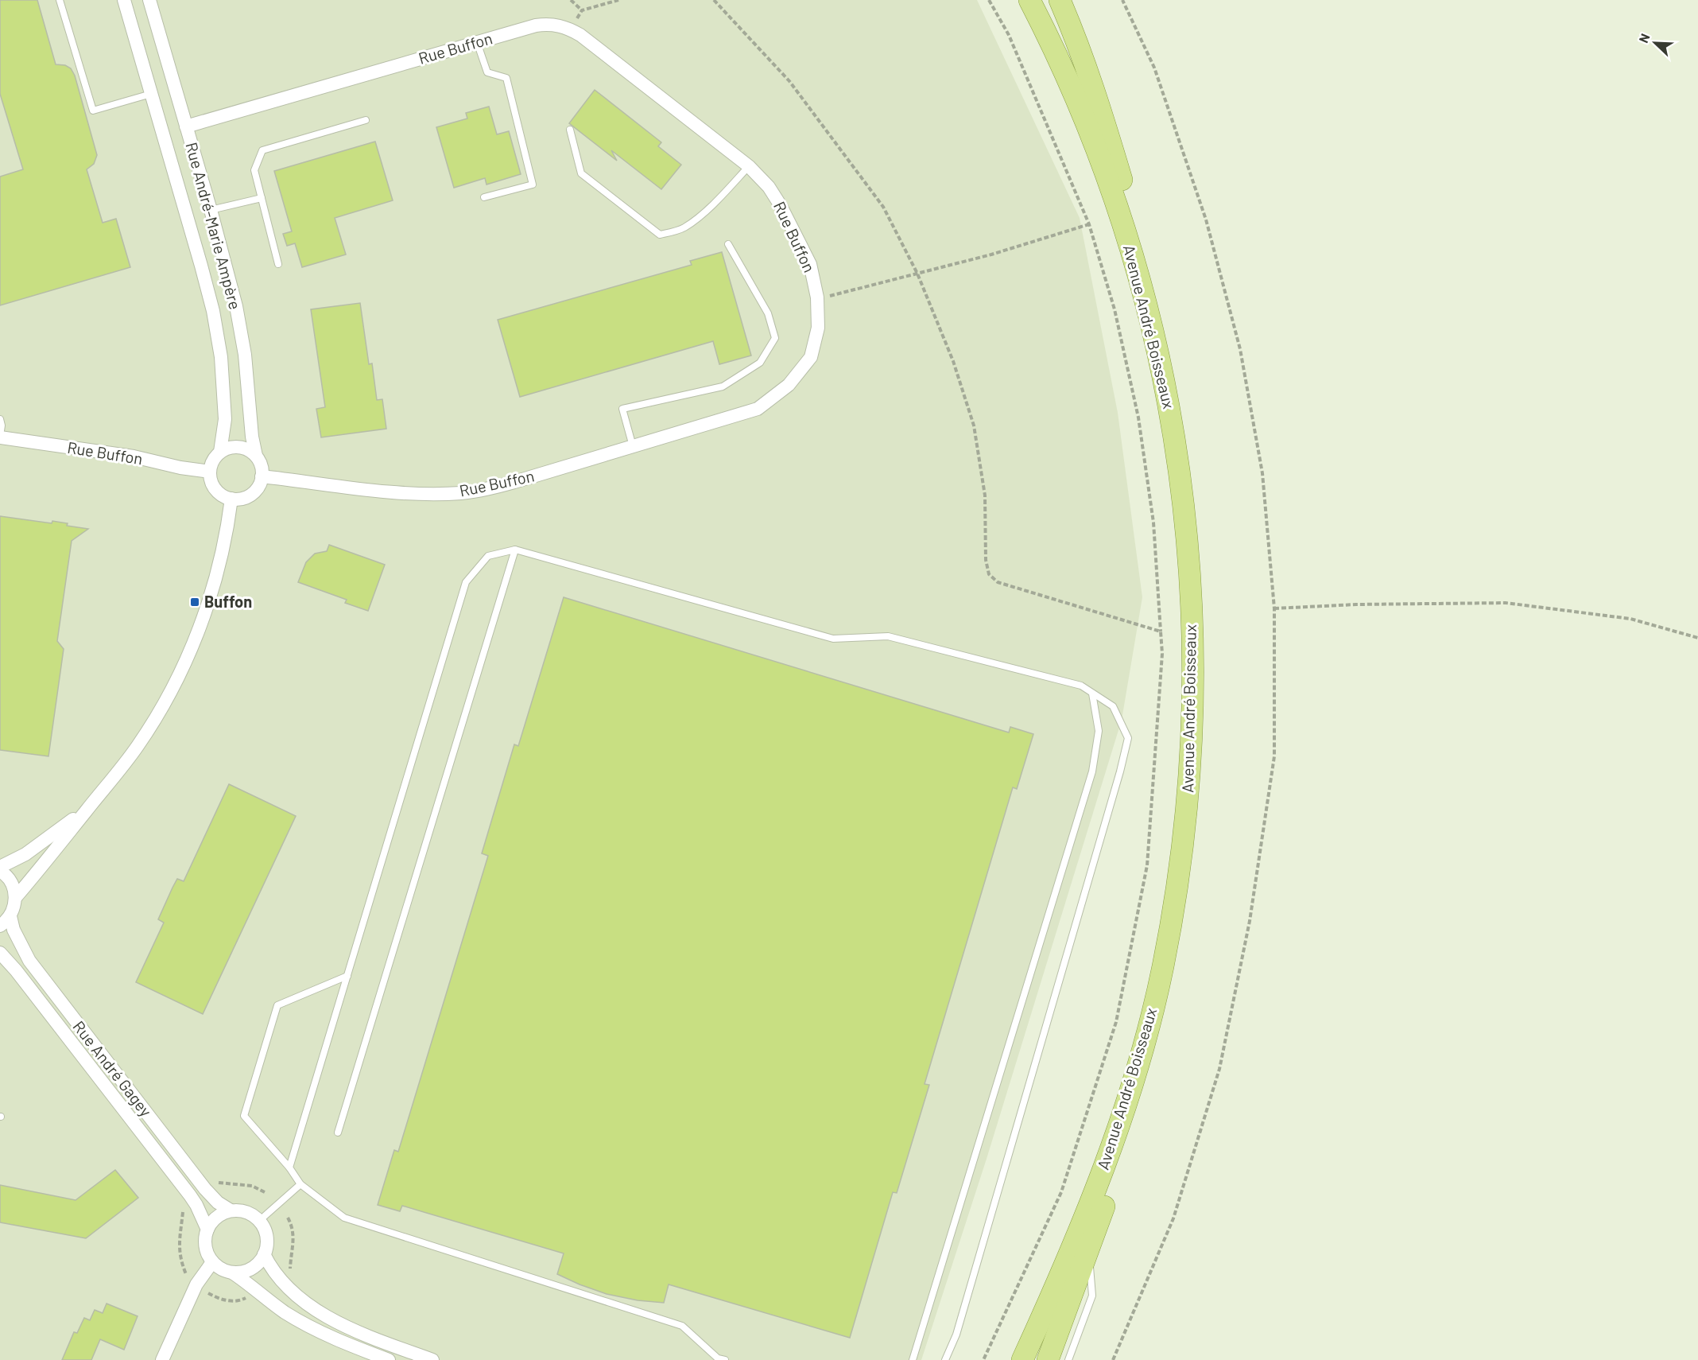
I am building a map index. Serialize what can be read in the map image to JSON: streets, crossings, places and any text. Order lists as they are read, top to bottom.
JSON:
{
  "streets": {
    "main road": ["Avenue André Boisseaux"],
    "street": ["Rue Buffon", "Rue André-Marie Ampère", "Rue André Gagey"]
  },
  "crossings": [
    ["Rue Buffon", "Rue André-Marie Ampère"]
  ],
  "places": {
    "transit": ["Buffon"]
  },
  "north": "top left"
}
